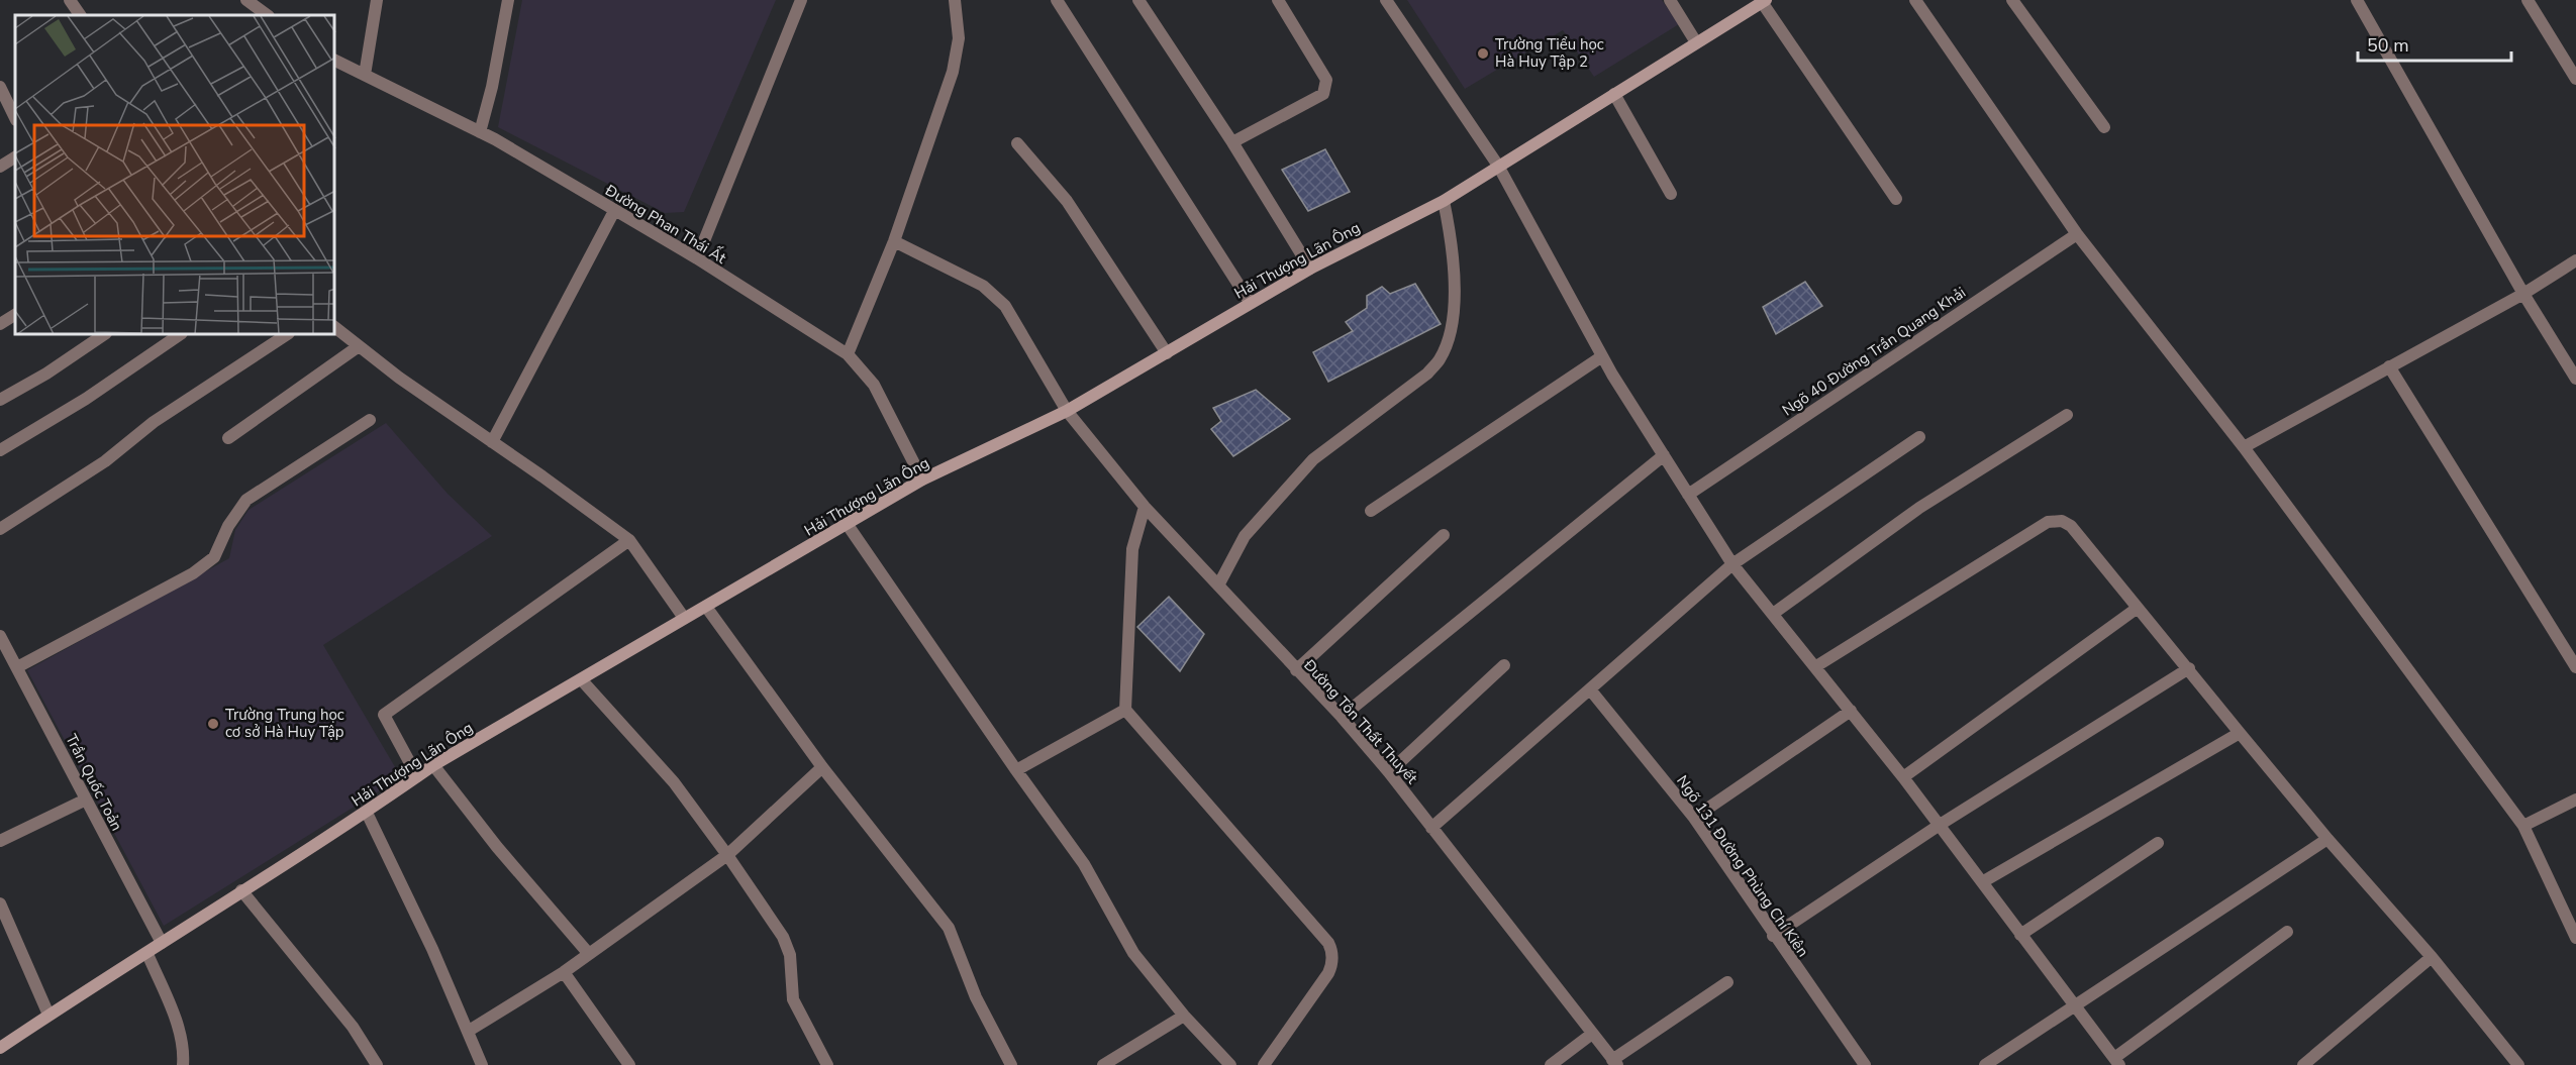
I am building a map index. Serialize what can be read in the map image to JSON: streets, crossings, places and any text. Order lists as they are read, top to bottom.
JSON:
{
  "streets": {
    "street": [
      "Đường Phan Thái Ất",
      "Hải Thượng Lãn Ông",
      "Ngõ 40 Đường Trần Quang Khải",
      "Đường Tôn Thất Thuyết",
      "Trần Quốc Toản",
      "Ngõ 131 Đường Phùng Chí Kiên"
    ]
  },
  "crossings": [
    ["Đường Phan Thái Ất", "Hải Thượng Lãn Ông"],
    ["Hải Thượng Lãn Ông", "Đường Tôn Thất Thuyết"],
    ["Hải Thượng Lãn Ông", "Trần Quốc Toản"]
  ],
  "places": ["Trường Tiểu học Hà Huy Tập 2", "Trường Trung học cơ sở Hà Huy Tập"],
  "scale_bar": "50 m"
}
